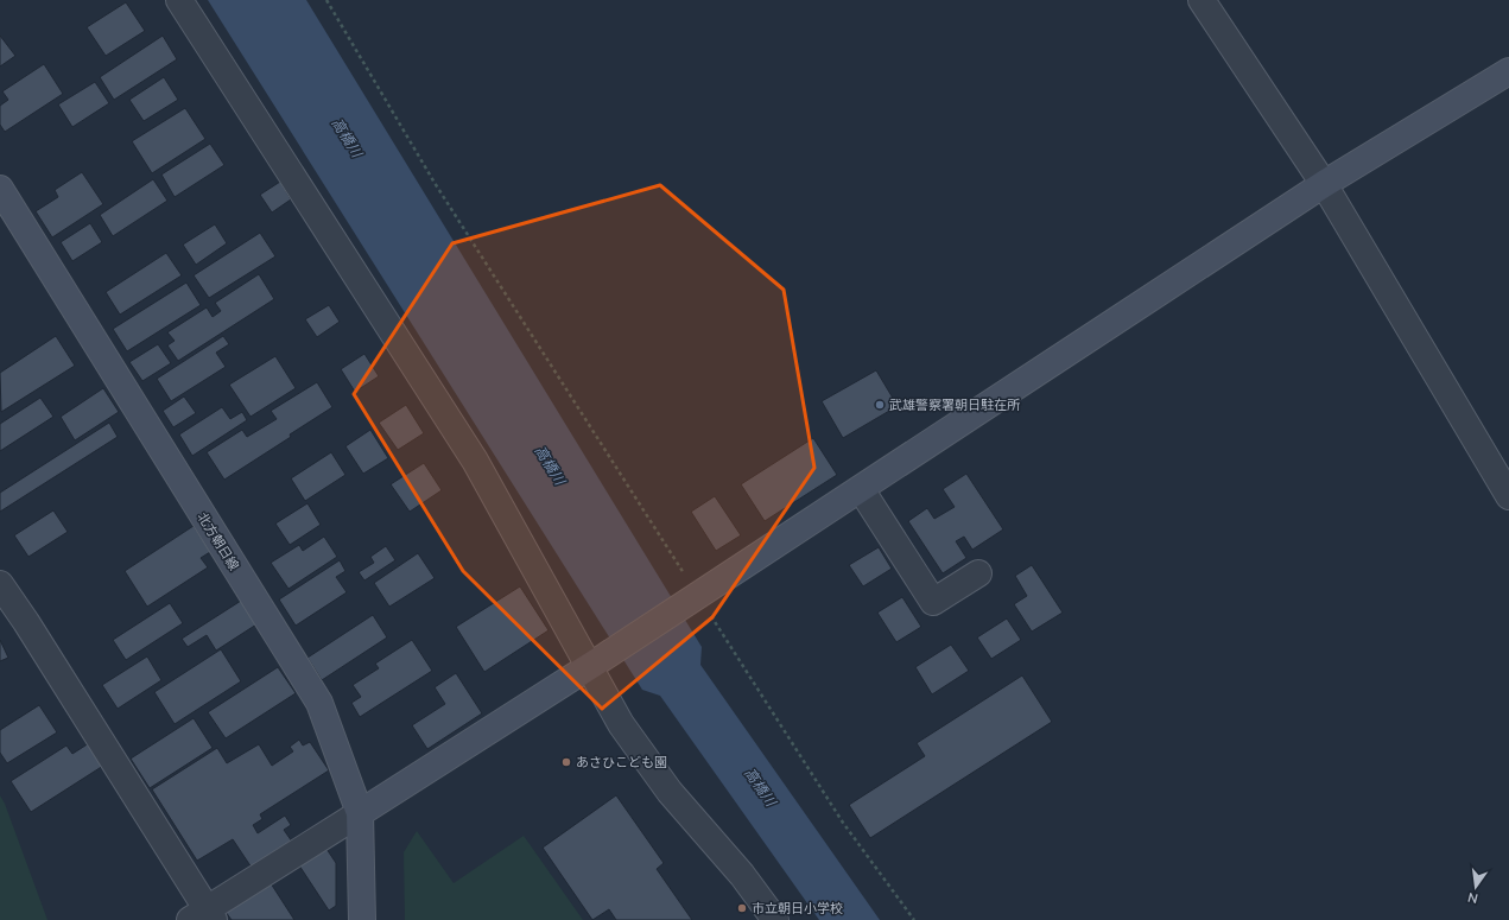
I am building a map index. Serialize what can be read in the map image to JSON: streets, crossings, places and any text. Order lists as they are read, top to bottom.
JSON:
{
  "streets": {
    "street": ["北方朝日線"]
  },
  "water": ["高橋川"],
  "places": ["武雄警察署朝日駐在所", "あさひこども園", "市立朝日小学校"],
  "north": "bottom"
}
